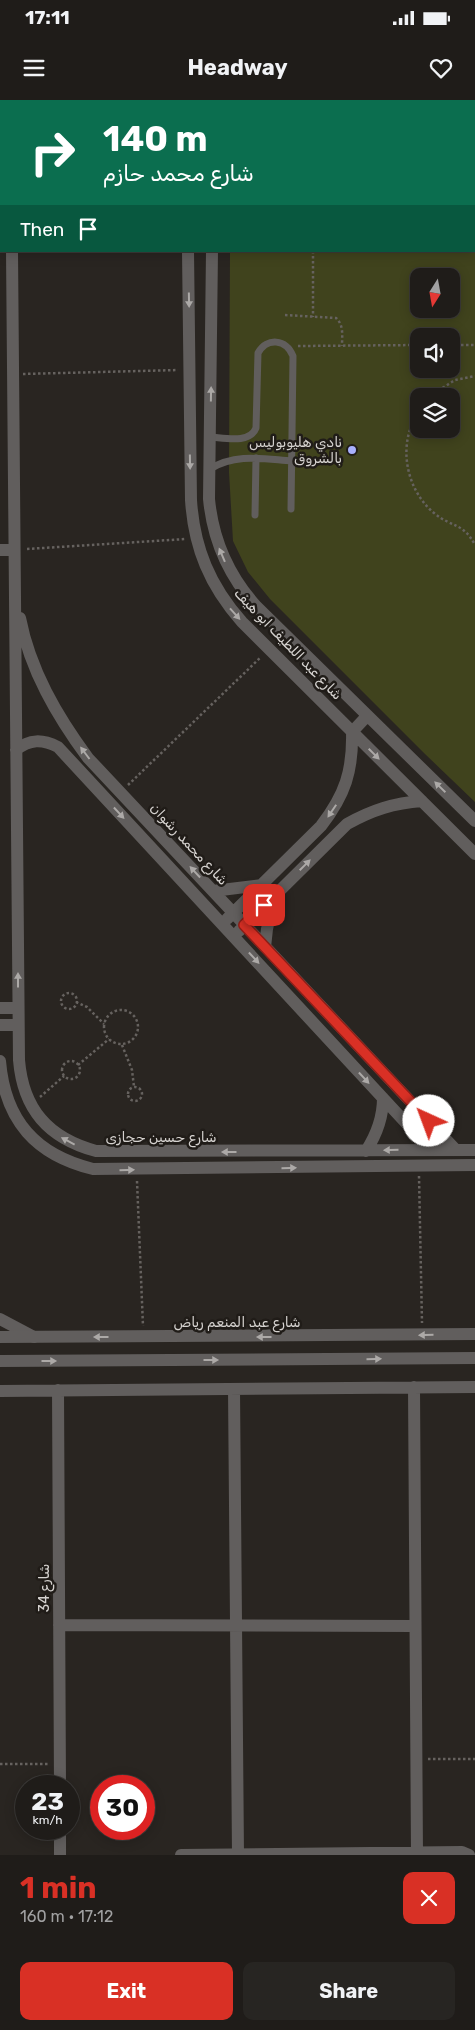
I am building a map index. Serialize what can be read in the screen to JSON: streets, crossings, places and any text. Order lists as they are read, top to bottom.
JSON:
{
  "streets": {
    "street": [
      "شارع عبد اللطيف ابو هيف",
      "شارع محمد رشوان",
      "شارع حسين حجازى",
      "شارع عبد المنعم رياض",
      "شارع 34"
    ]
  },
  "crossings": [
    ["شارع محمد رشوان", "شارع حسين حجازى"]
  ],
  "places": ["نادي هليوبوليس بالشروق"],
  "north": "bottom",
  "page": {
    "status": "17:11",
    "header": "Headway",
    "turn": ["140 m", "شارع محمد حازم"],
    "then": "Then",
    "speed": "23 km/h",
    "limit": "30",
    "heading": ["1 min", "160 m · 17:12"],
    "buttons": ["Exit", "Share"]
  }
}
